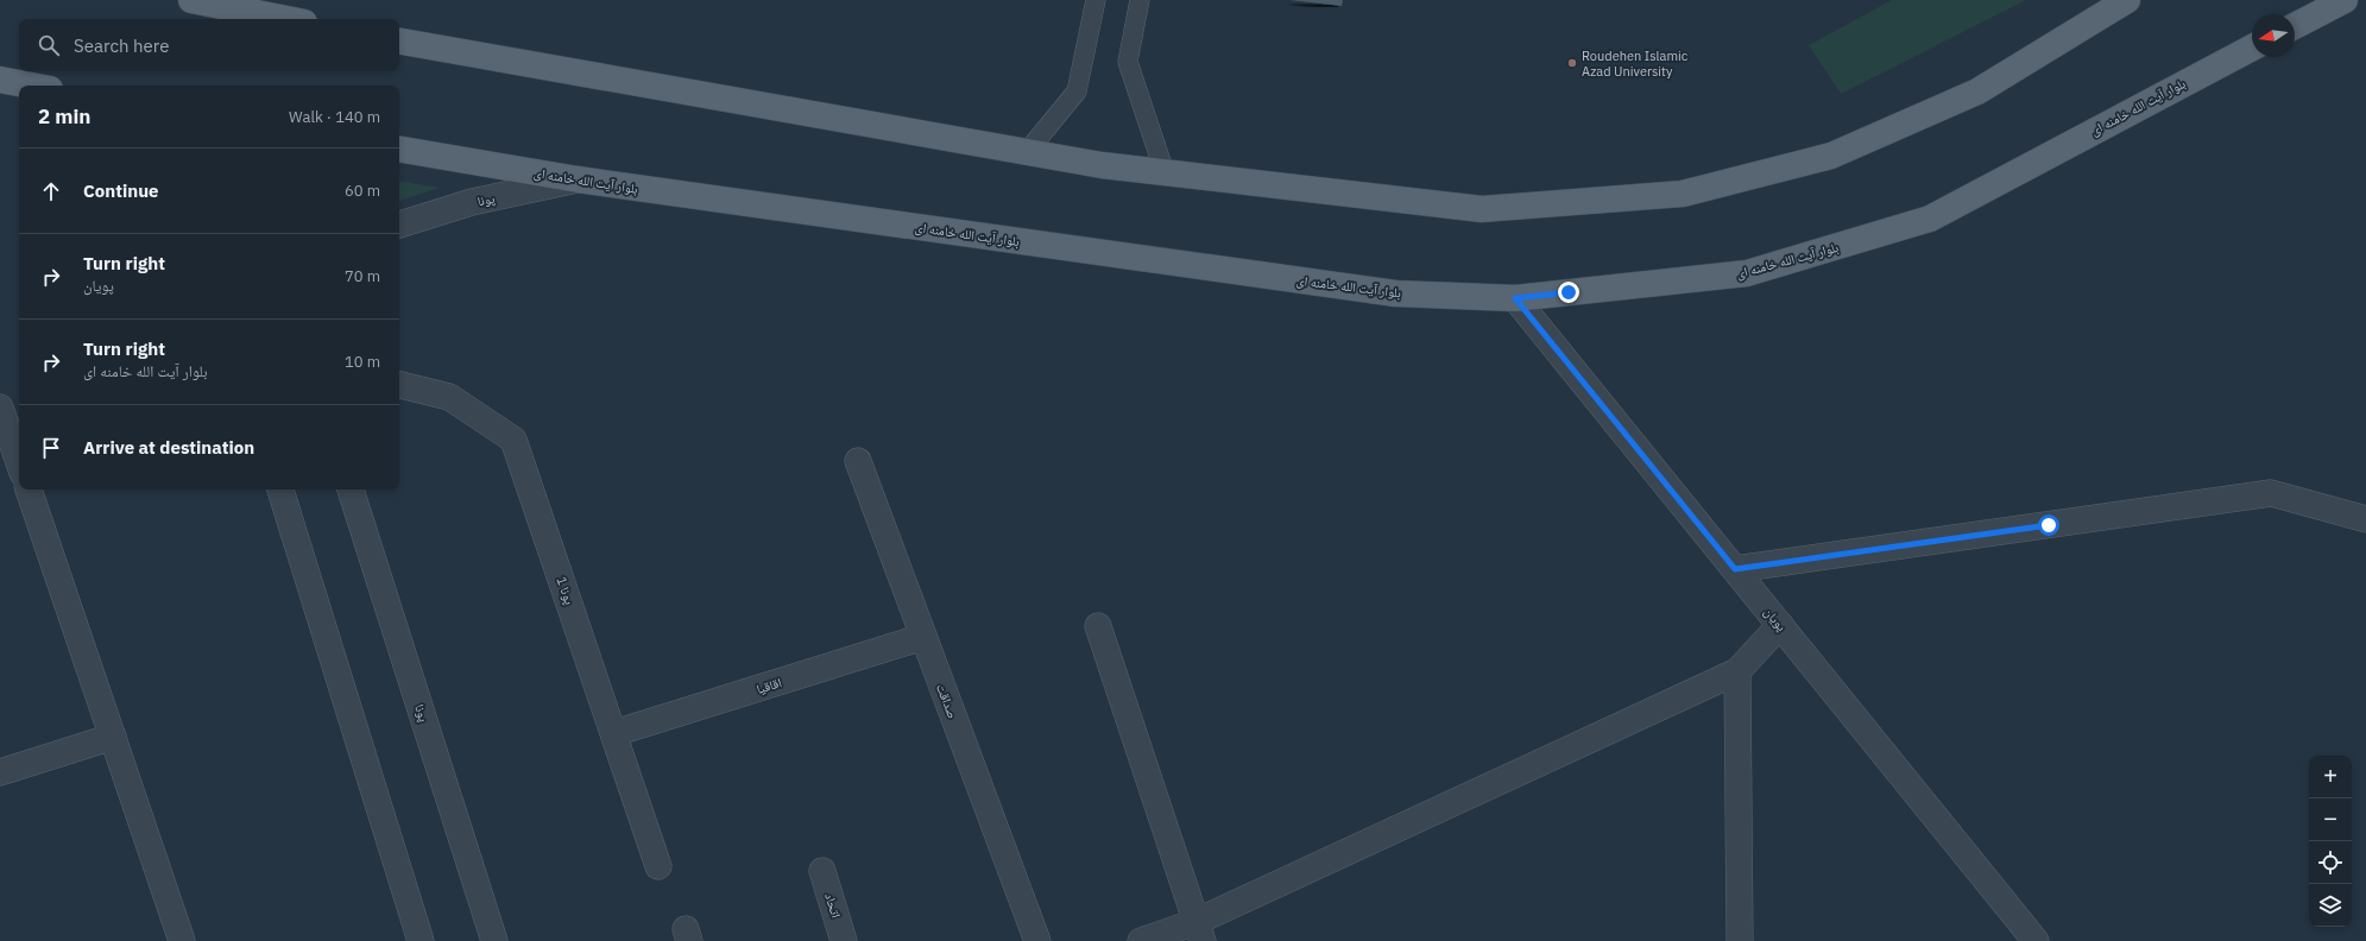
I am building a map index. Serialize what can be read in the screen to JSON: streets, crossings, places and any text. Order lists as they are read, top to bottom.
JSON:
{
  "streets": {
    "main road": ["بلوار آیت الله خامنه ای"],
    "street": [
      "پونا",
      "پونا 1",
      "پویان",
      "اقاقیا",
      "صداقت",
      "اتحاد"
    ]
  },
  "crossings": [
    ["بلوار آیت الله خامنه ای", "پونا"],
    ["بلوار آیت الله خامنه ای", "پویان"],
    ["پونا 1", "اقاقیا"],
    ["اقاقیا", "صداقت"]
  ],
  "places": ["Roudehen Islamic Azad University"],
  "north": "left",
  "page": {
    "search": "Search here",
    "heading": ["2 min", "Walk · 140 m"],
    "list": [
      ["Continue", "60 m"],
      ["Turn right", "پویان", "70 m"],
      ["Turn right", "بلوار آیت الله خامنه ای", "10 m"],
      "Arrive at destination"
    ],
    "map_buttons": ["+", "−"]
  }
}
